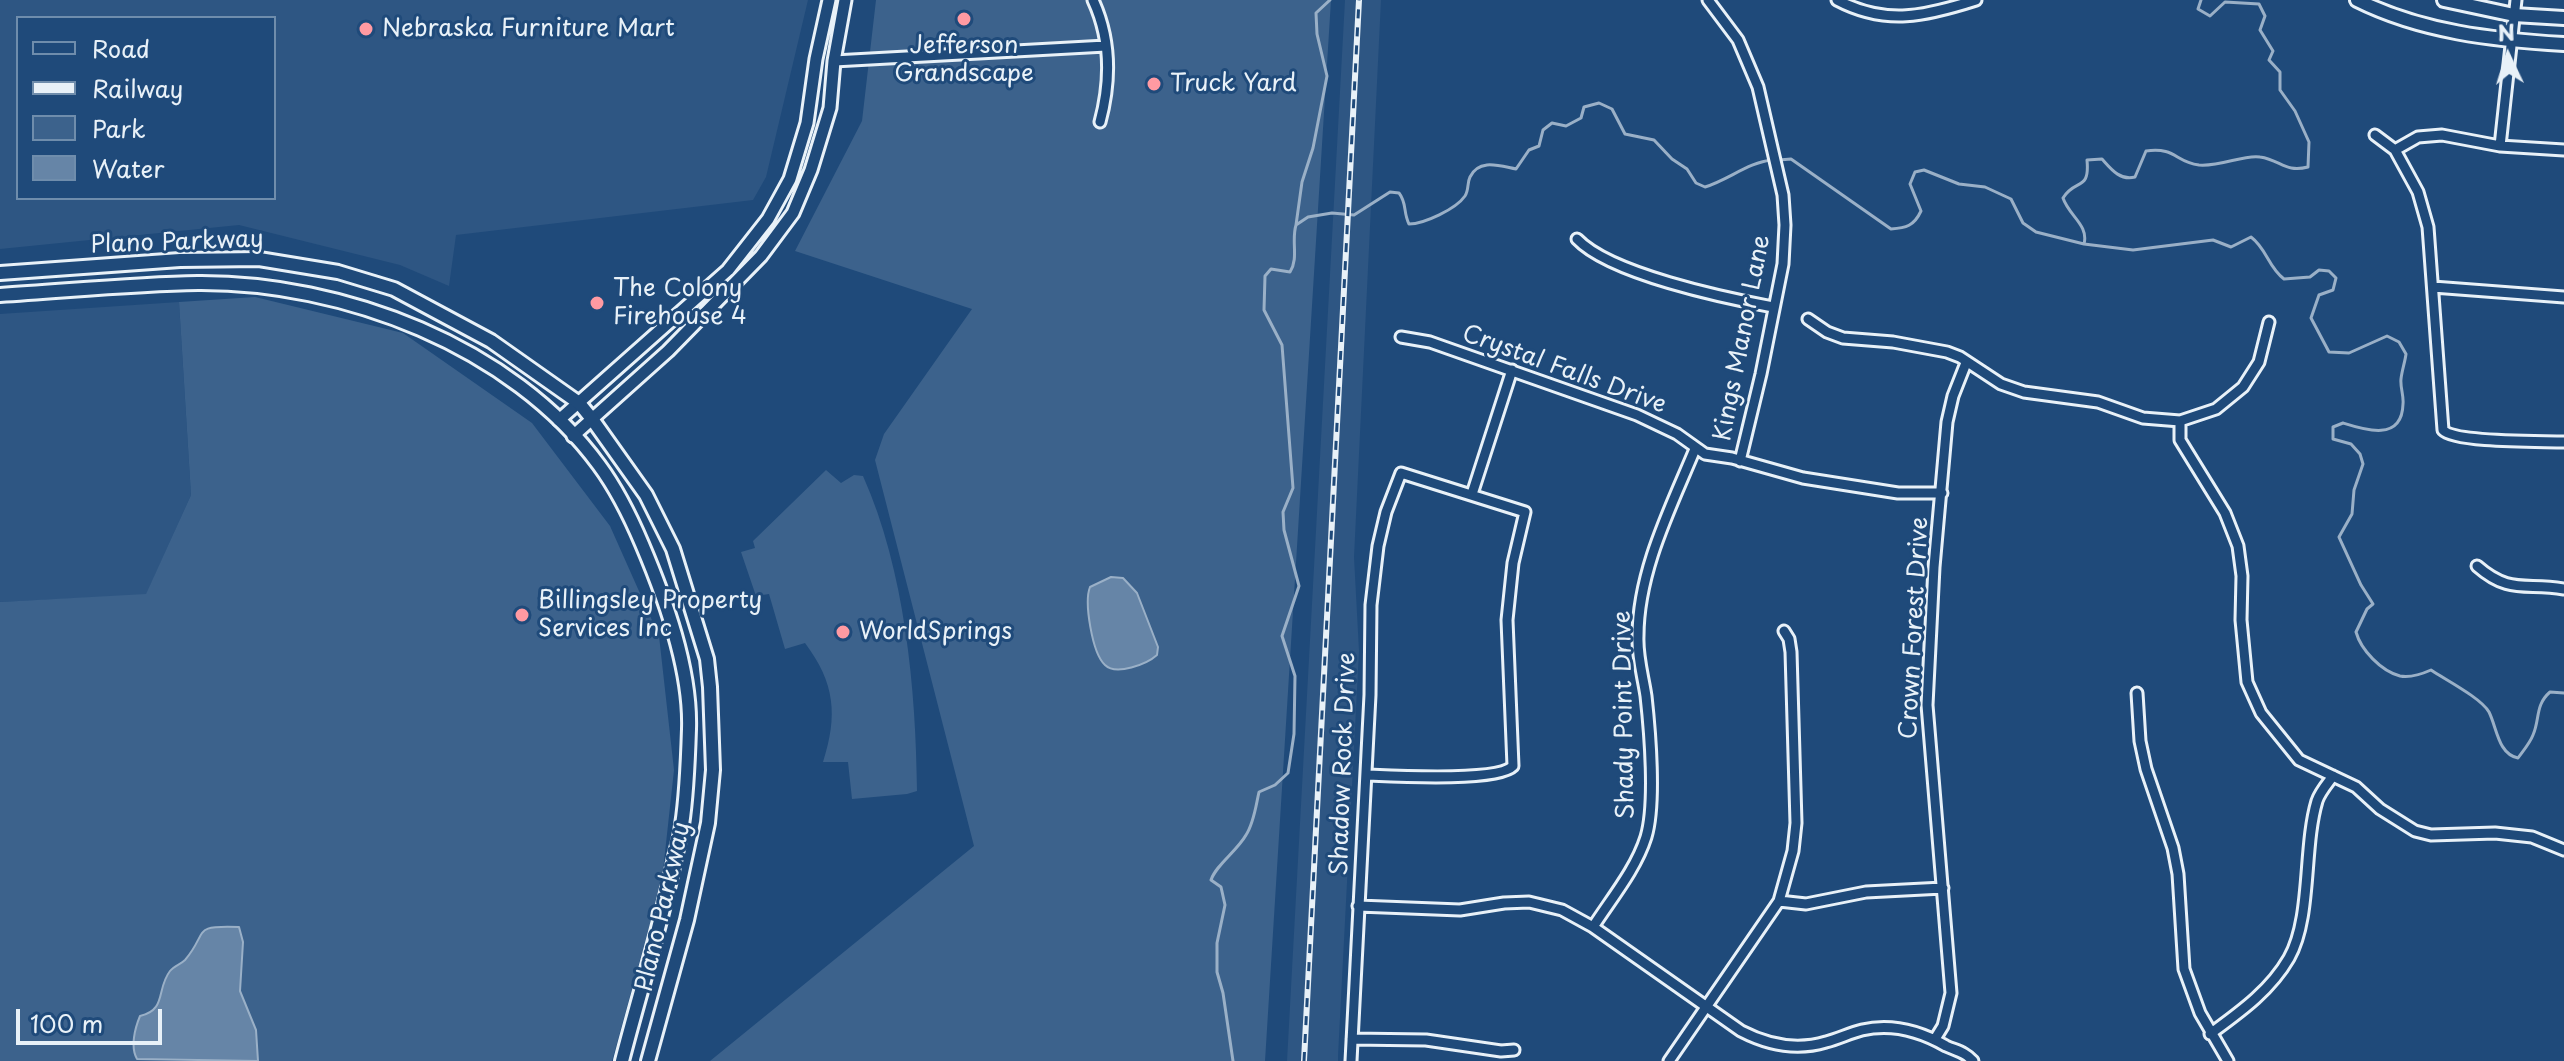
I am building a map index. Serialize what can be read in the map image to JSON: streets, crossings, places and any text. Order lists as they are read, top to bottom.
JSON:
{
  "streets": {
    "main road": ["Plano Parkway"],
    "street": [
      "Kings Manor Lane",
      "Crystal Falls Drive",
      "Crown Forest Drive",
      "Shady Point Drive",
      "Shadow Rock Drive"
    ]
  },
  "crossings": [
    ["Kings Manor Lane", "Crystal Falls Drive"],
    ["Crystal Falls Drive", "Crown Forest Drive"],
    ["Crystal Falls Drive", "Shady Point Drive"]
  ],
  "places": [
    "Jefferson Grandscape",
    "Nebraska Furniture Mart",
    "Truck Yard",
    "The Colony Firehouse 4",
    "Billingsley Property Services Inc",
    "WorldSprings"
  ],
  "legend": [
    "Road",
    "Railway",
    "Park",
    "Water"
  ],
  "scale_bar": "100 m",
  "north": "top"
}
